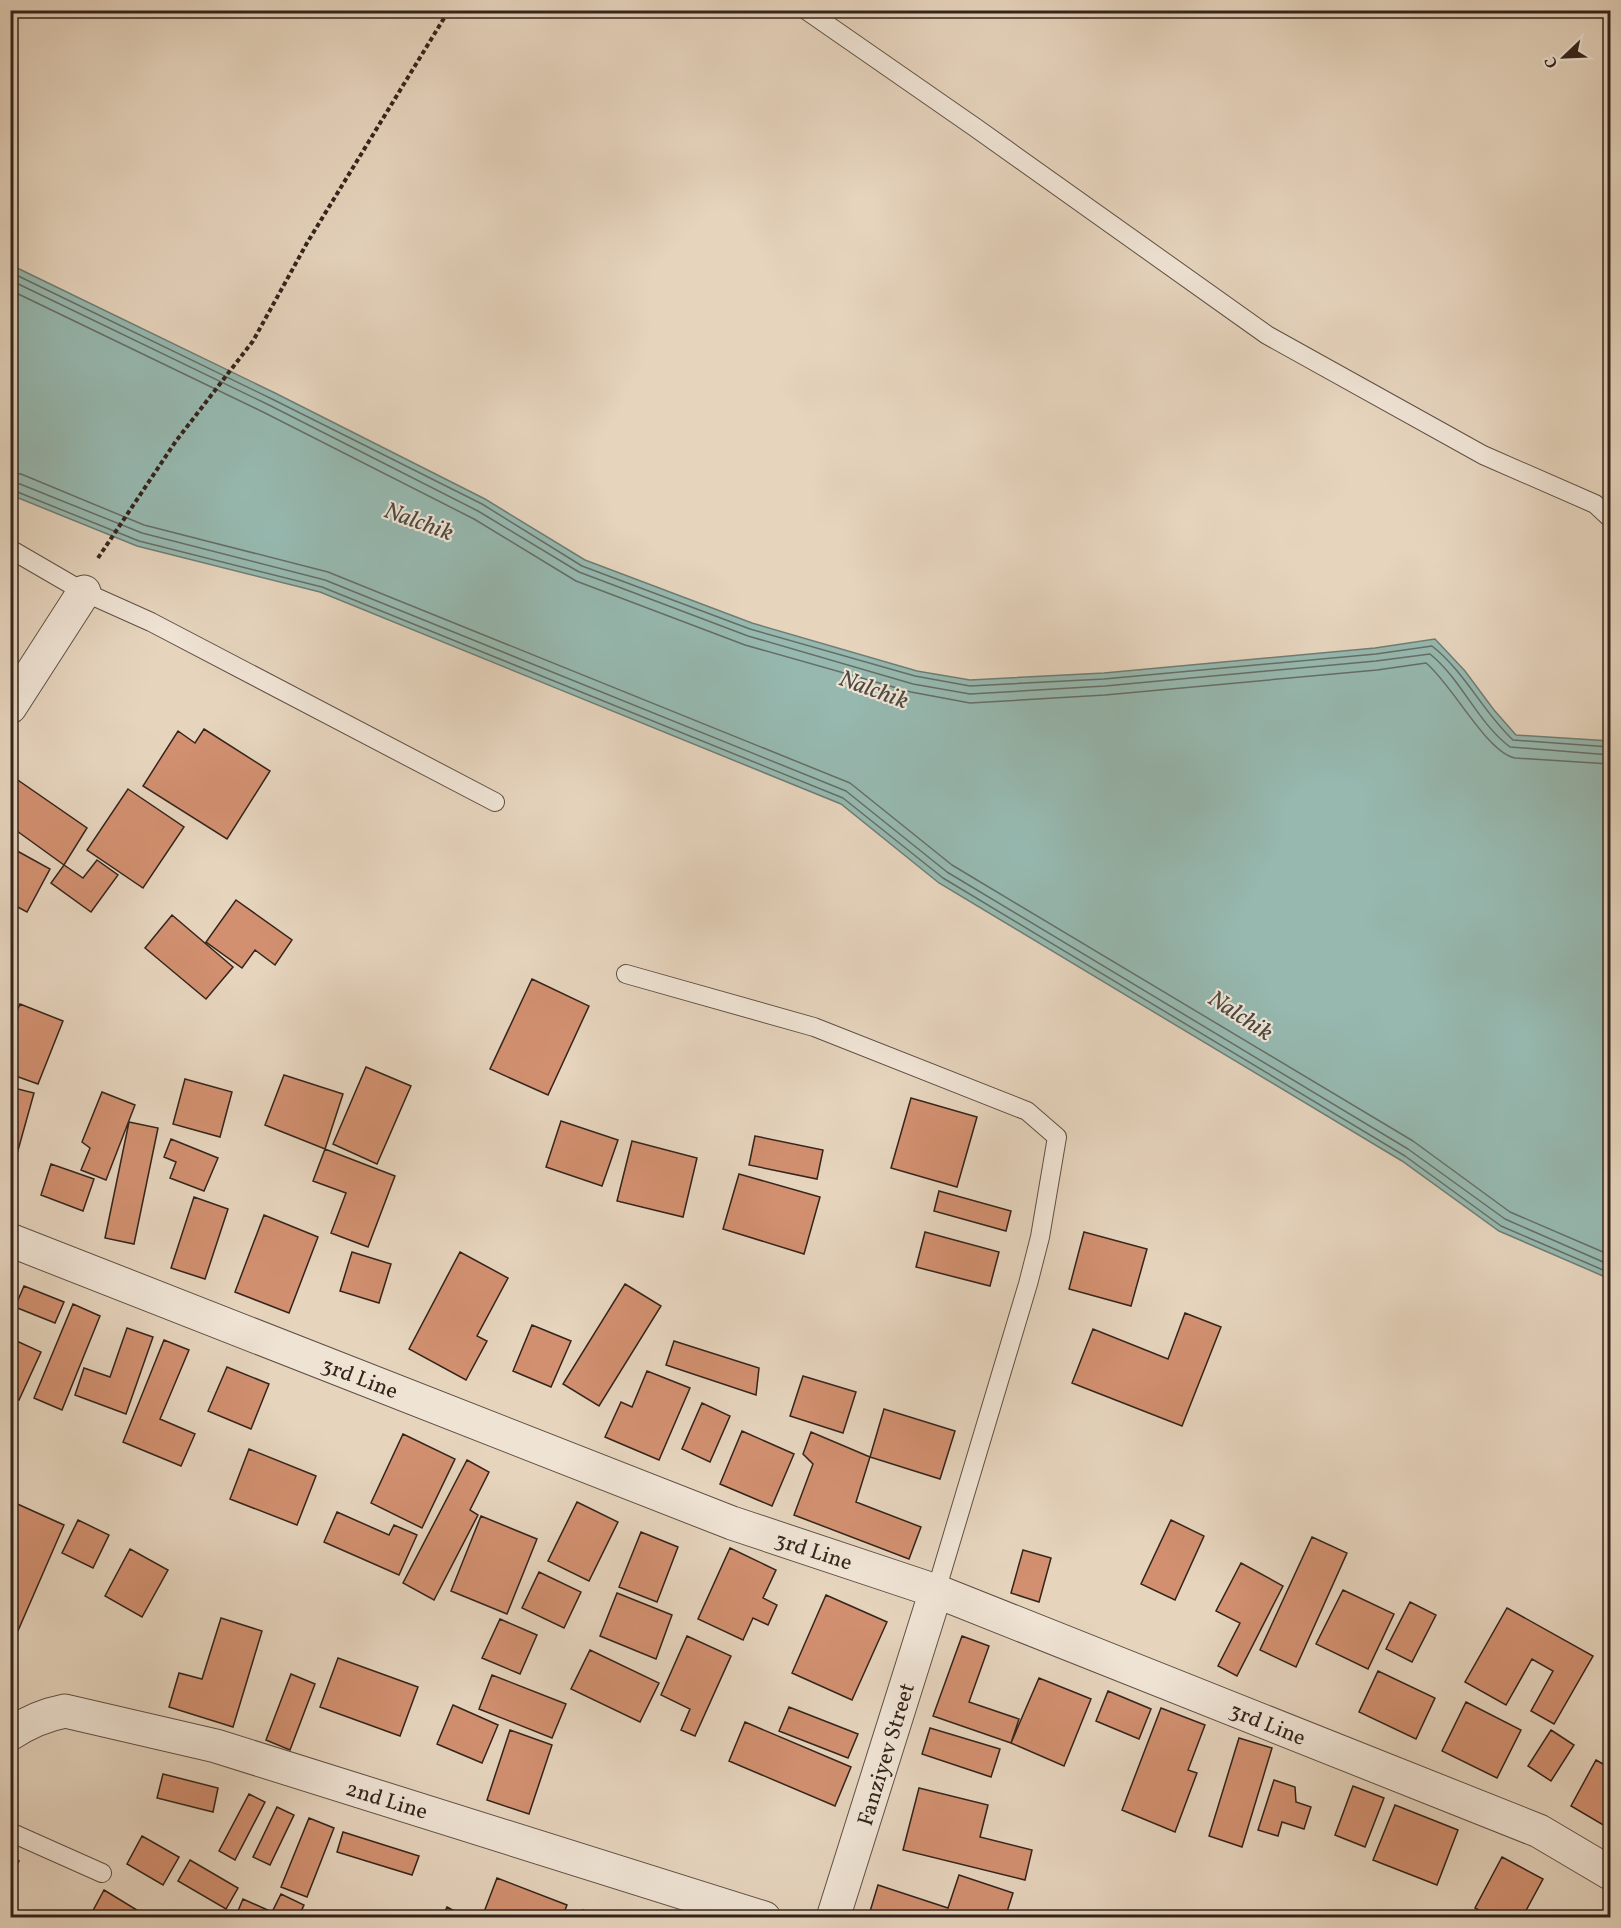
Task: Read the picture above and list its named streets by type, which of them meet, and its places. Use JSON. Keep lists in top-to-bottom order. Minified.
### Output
{"streets":{"street":["3rd Line","Fanziyev Street","2nd Line"]},"crossings":[["3rd Line","Fanziyev Street"]],"water":["Nalchik"],"north":"bottom left"}
